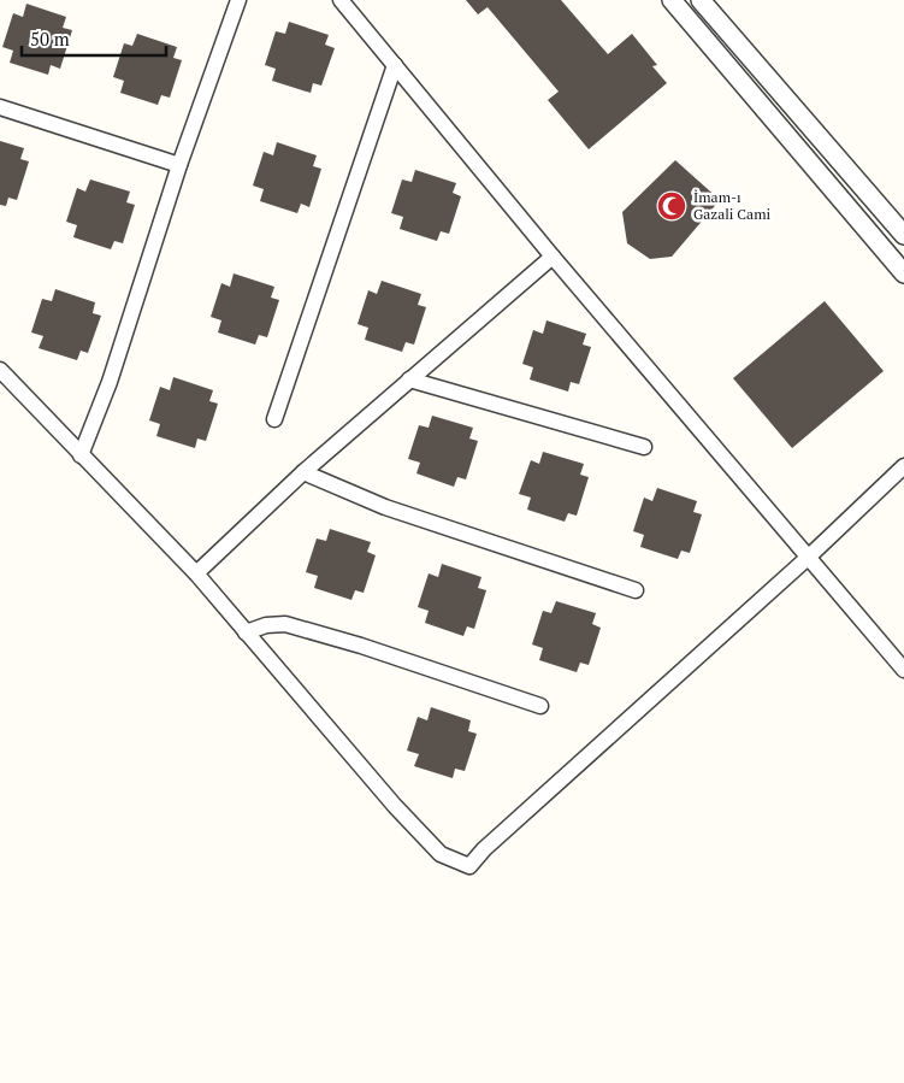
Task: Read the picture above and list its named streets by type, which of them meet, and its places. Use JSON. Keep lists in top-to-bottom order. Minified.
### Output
{"places":{"mosque":["İmam-ı Gazali Cami"]},"scale_bar":"50 m"}
